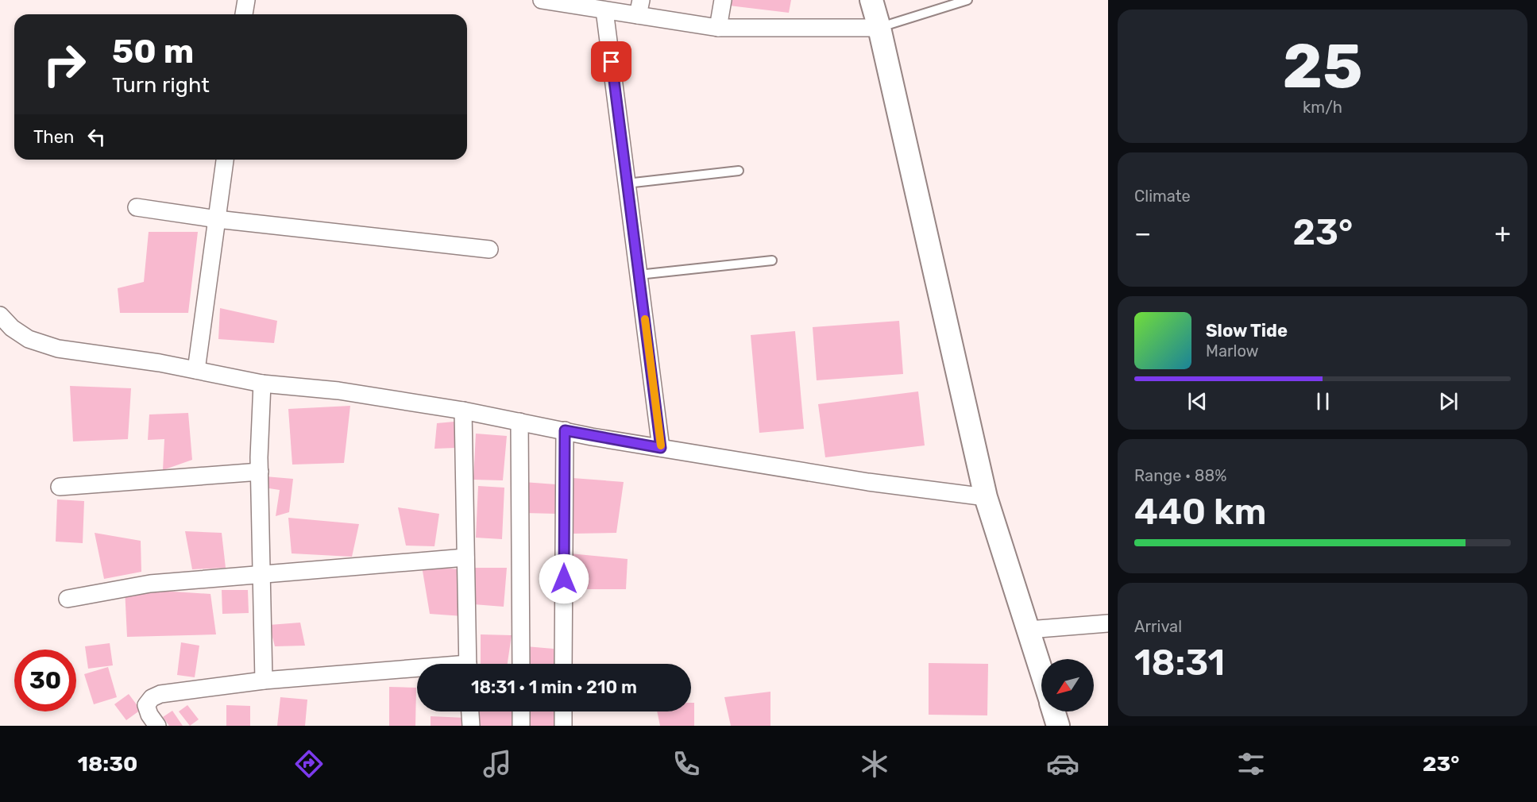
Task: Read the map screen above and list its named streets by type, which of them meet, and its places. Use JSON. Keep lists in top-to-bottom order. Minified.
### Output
{"north":"bottom left","page":{"tile":[["25","km/h"],"Climate",["Range · 88%","440 km"],["Arrival","18:31"]],"turn":["50 m","Turn right"],"then":"Then","heat":["−","23°","+"],"song":["Slow Tide","Marlow"],"limit":"30","trip":"18:31 · 1 min · 210 m","tabs":["18:30","23°"]}}
